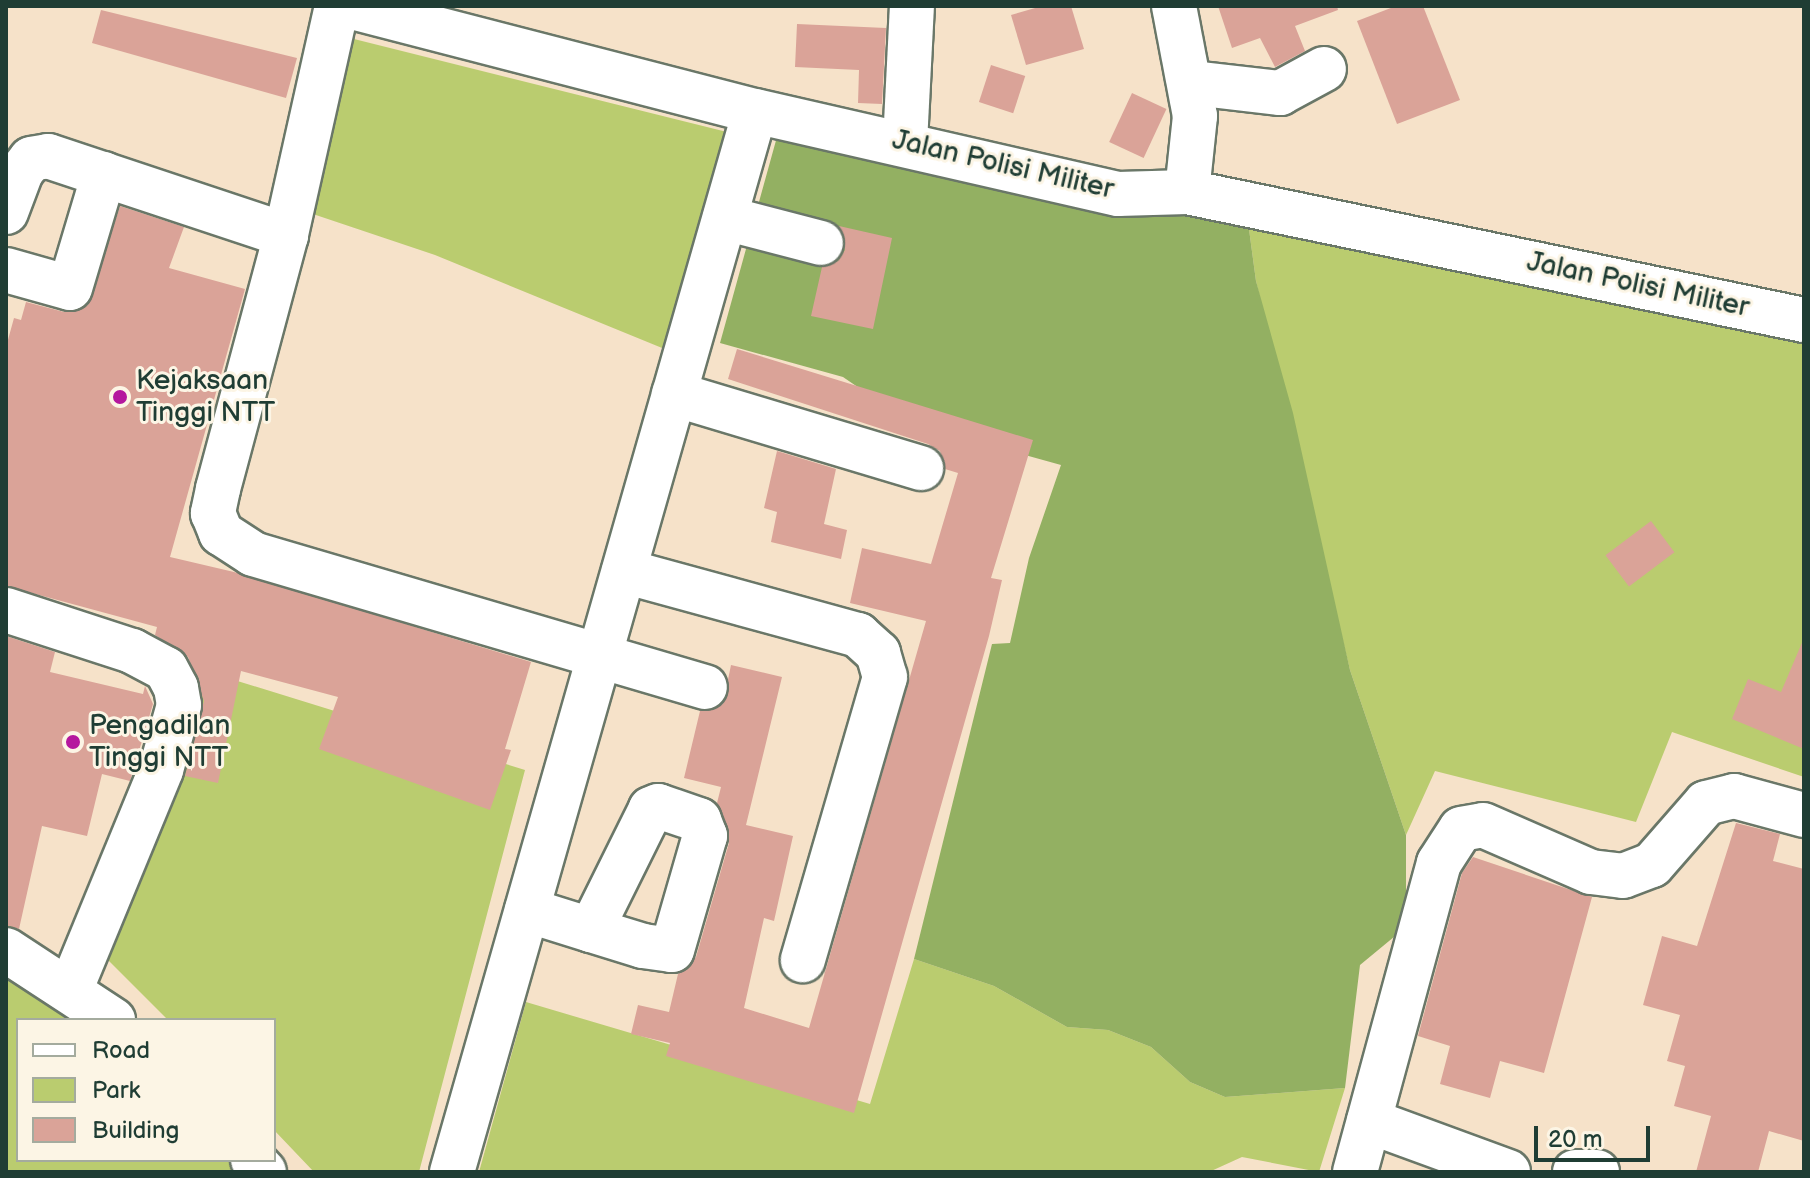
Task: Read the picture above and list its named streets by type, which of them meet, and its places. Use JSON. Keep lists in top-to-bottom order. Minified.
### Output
{"streets":{"street":["Jalan Polisi Militer"]},"places":["Kejaksaan Tinggi NTT","Pengadilan Tinggi NTT"],"legend":["Road","Park","Building"],"scale_bar":"20 m"}
